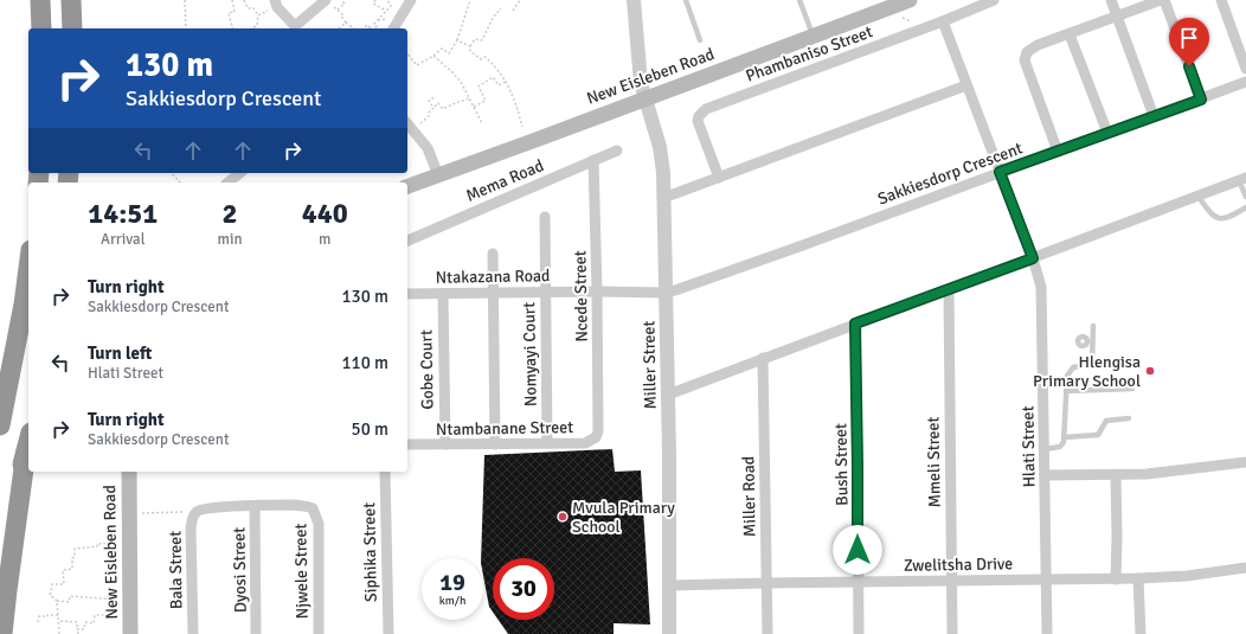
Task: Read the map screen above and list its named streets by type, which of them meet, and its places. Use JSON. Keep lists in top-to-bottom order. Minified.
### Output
{"streets":{"main road":["New Eisleben Road"],"street":["Phambaniso Street","Sakkiesdorp Crescent","Mema Road","Ntakazana Road","Ncede Street","Nomyayi Court","Miller Street","Gobe Court","Ntambanane Street","Hlati Street","Mmeli Street","Bush Street","Miller Road","Siphika Street","Zwelitsha Drive","Bala Street","Dyosi Street","Njwele Street"]},"crossings":[["Phambaniso Street","Hlati Street"],["New Eisleben Road","Miller Street"],["Sakkiesdorp Crescent","Ntakazana Road"],["Sakkiesdorp Crescent","Miller Street"],["Sakkiesdorp Crescent","Hlati Street"],["Mema Road","Ncede Street"],["Ntakazana Road","Ncede Street"],["Ntakazana Road","Nomyayi Court"],["Ntakazana Road","Miller Street"],["Ntakazana Road","Gobe Court"],["Ncede Street","Ntambanane Street"],["Nomyayi Court","Ntambanane Street"],["Miller Street","Zwelitsha Drive"],["Gobe Court","Ntambanane Street"],["Hlati Street","Zwelitsha Drive"],["Mmeli Street","Zwelitsha Drive"],["Bush Street","Zwelitsha Drive"],["Miller Road","Zwelitsha Drive"],["Bala Street","Njwele Street"],["Dyosi Street","Njwele Street"]],"places":["Hlengisa Primary School","Mvula Primary School"],"page":{"turn":["130 m","Sakkiesdorp Crescent"],"eta":["14:51","Arrival","2","min","440","m"],"list":[{"name":"Turn right","note":"Sakkiesdorp Crescent","value":"130 m"},{"name":"Turn left","note":"Hlati Street","value":"110 m"},{"name":"Turn right","note":"Sakkiesdorp Crescent","value":"50 m"}],"speed":"19 km/h","limit":"30"}}
